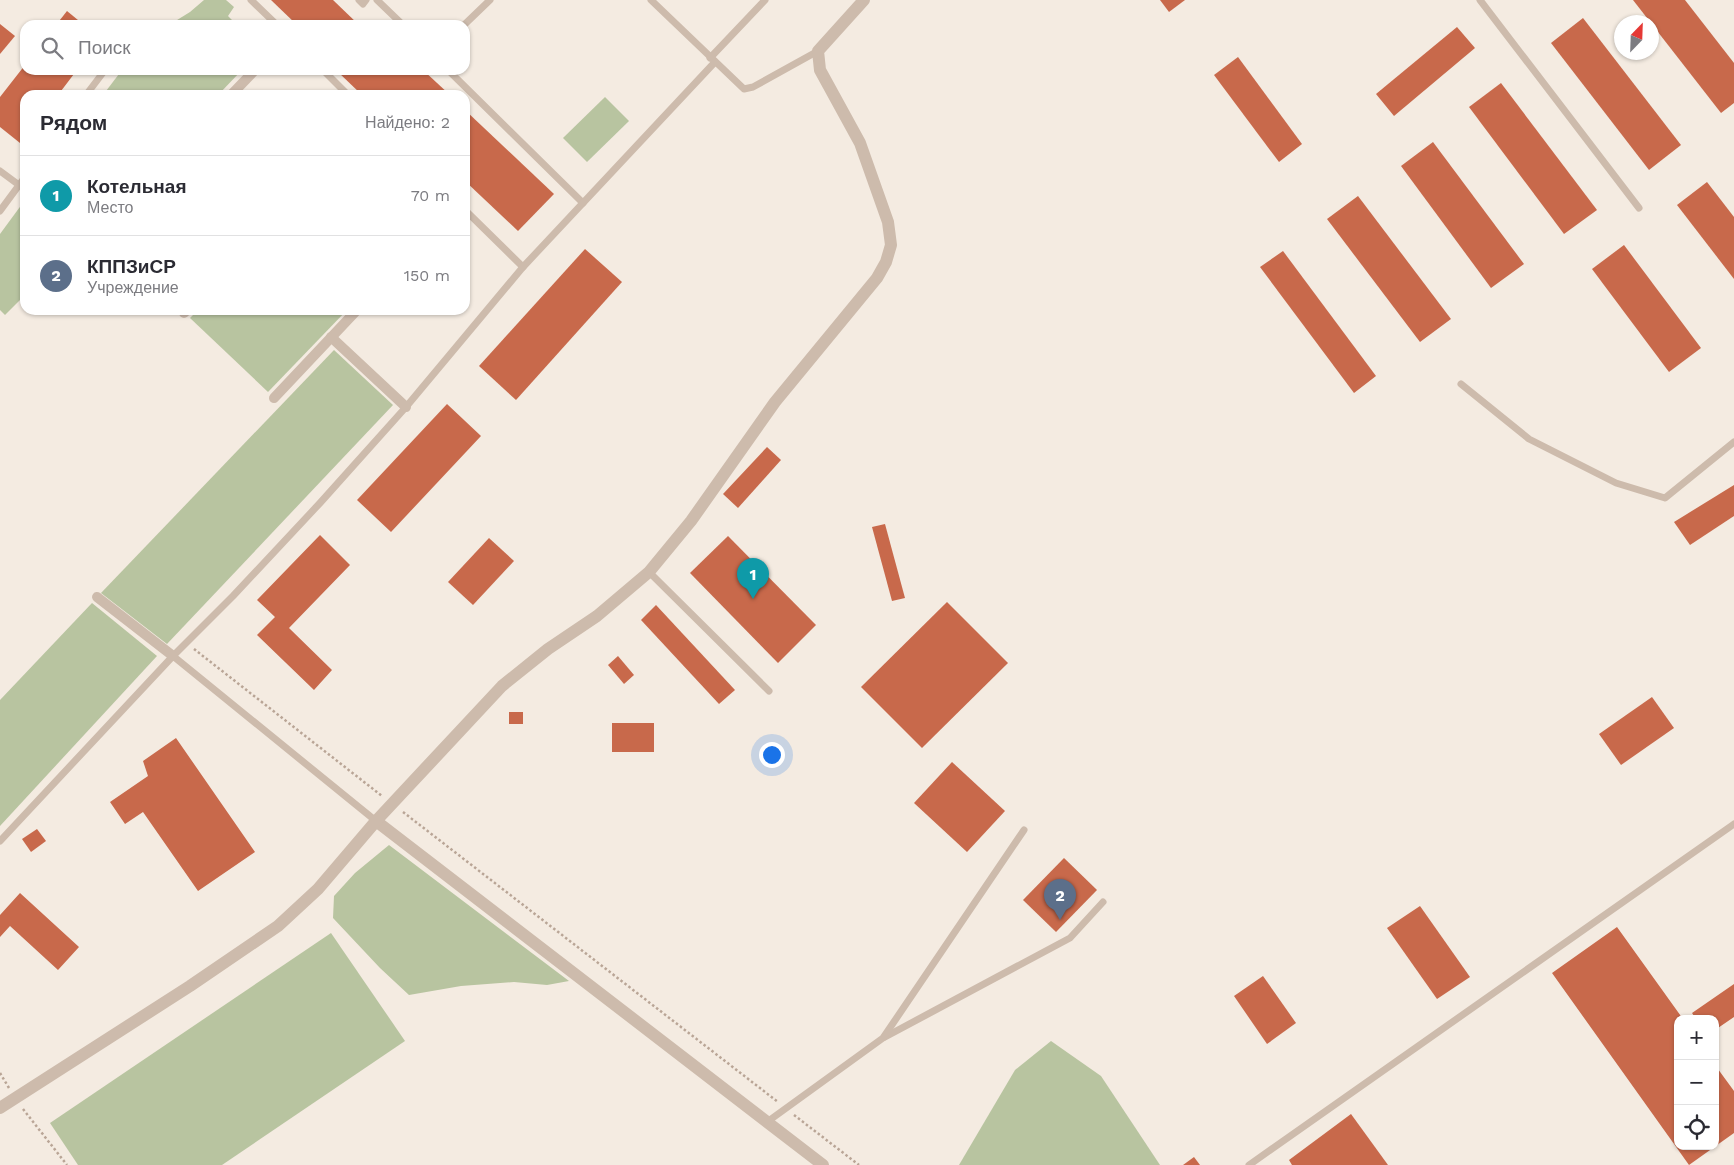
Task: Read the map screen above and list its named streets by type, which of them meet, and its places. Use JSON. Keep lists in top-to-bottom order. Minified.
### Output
{"north":"top right","page":{"search":"Поиск","heading":["Рядом","Найдено: 2"],"list":[{"mark":"1","name":"Котельная","note":"Место","value":"70 m"},{"mark":"2","name":"КППЗиСР","note":"Учреждение","value":"150 m"}],"pins":["1","2"],"map_buttons":["+","−"]}}
